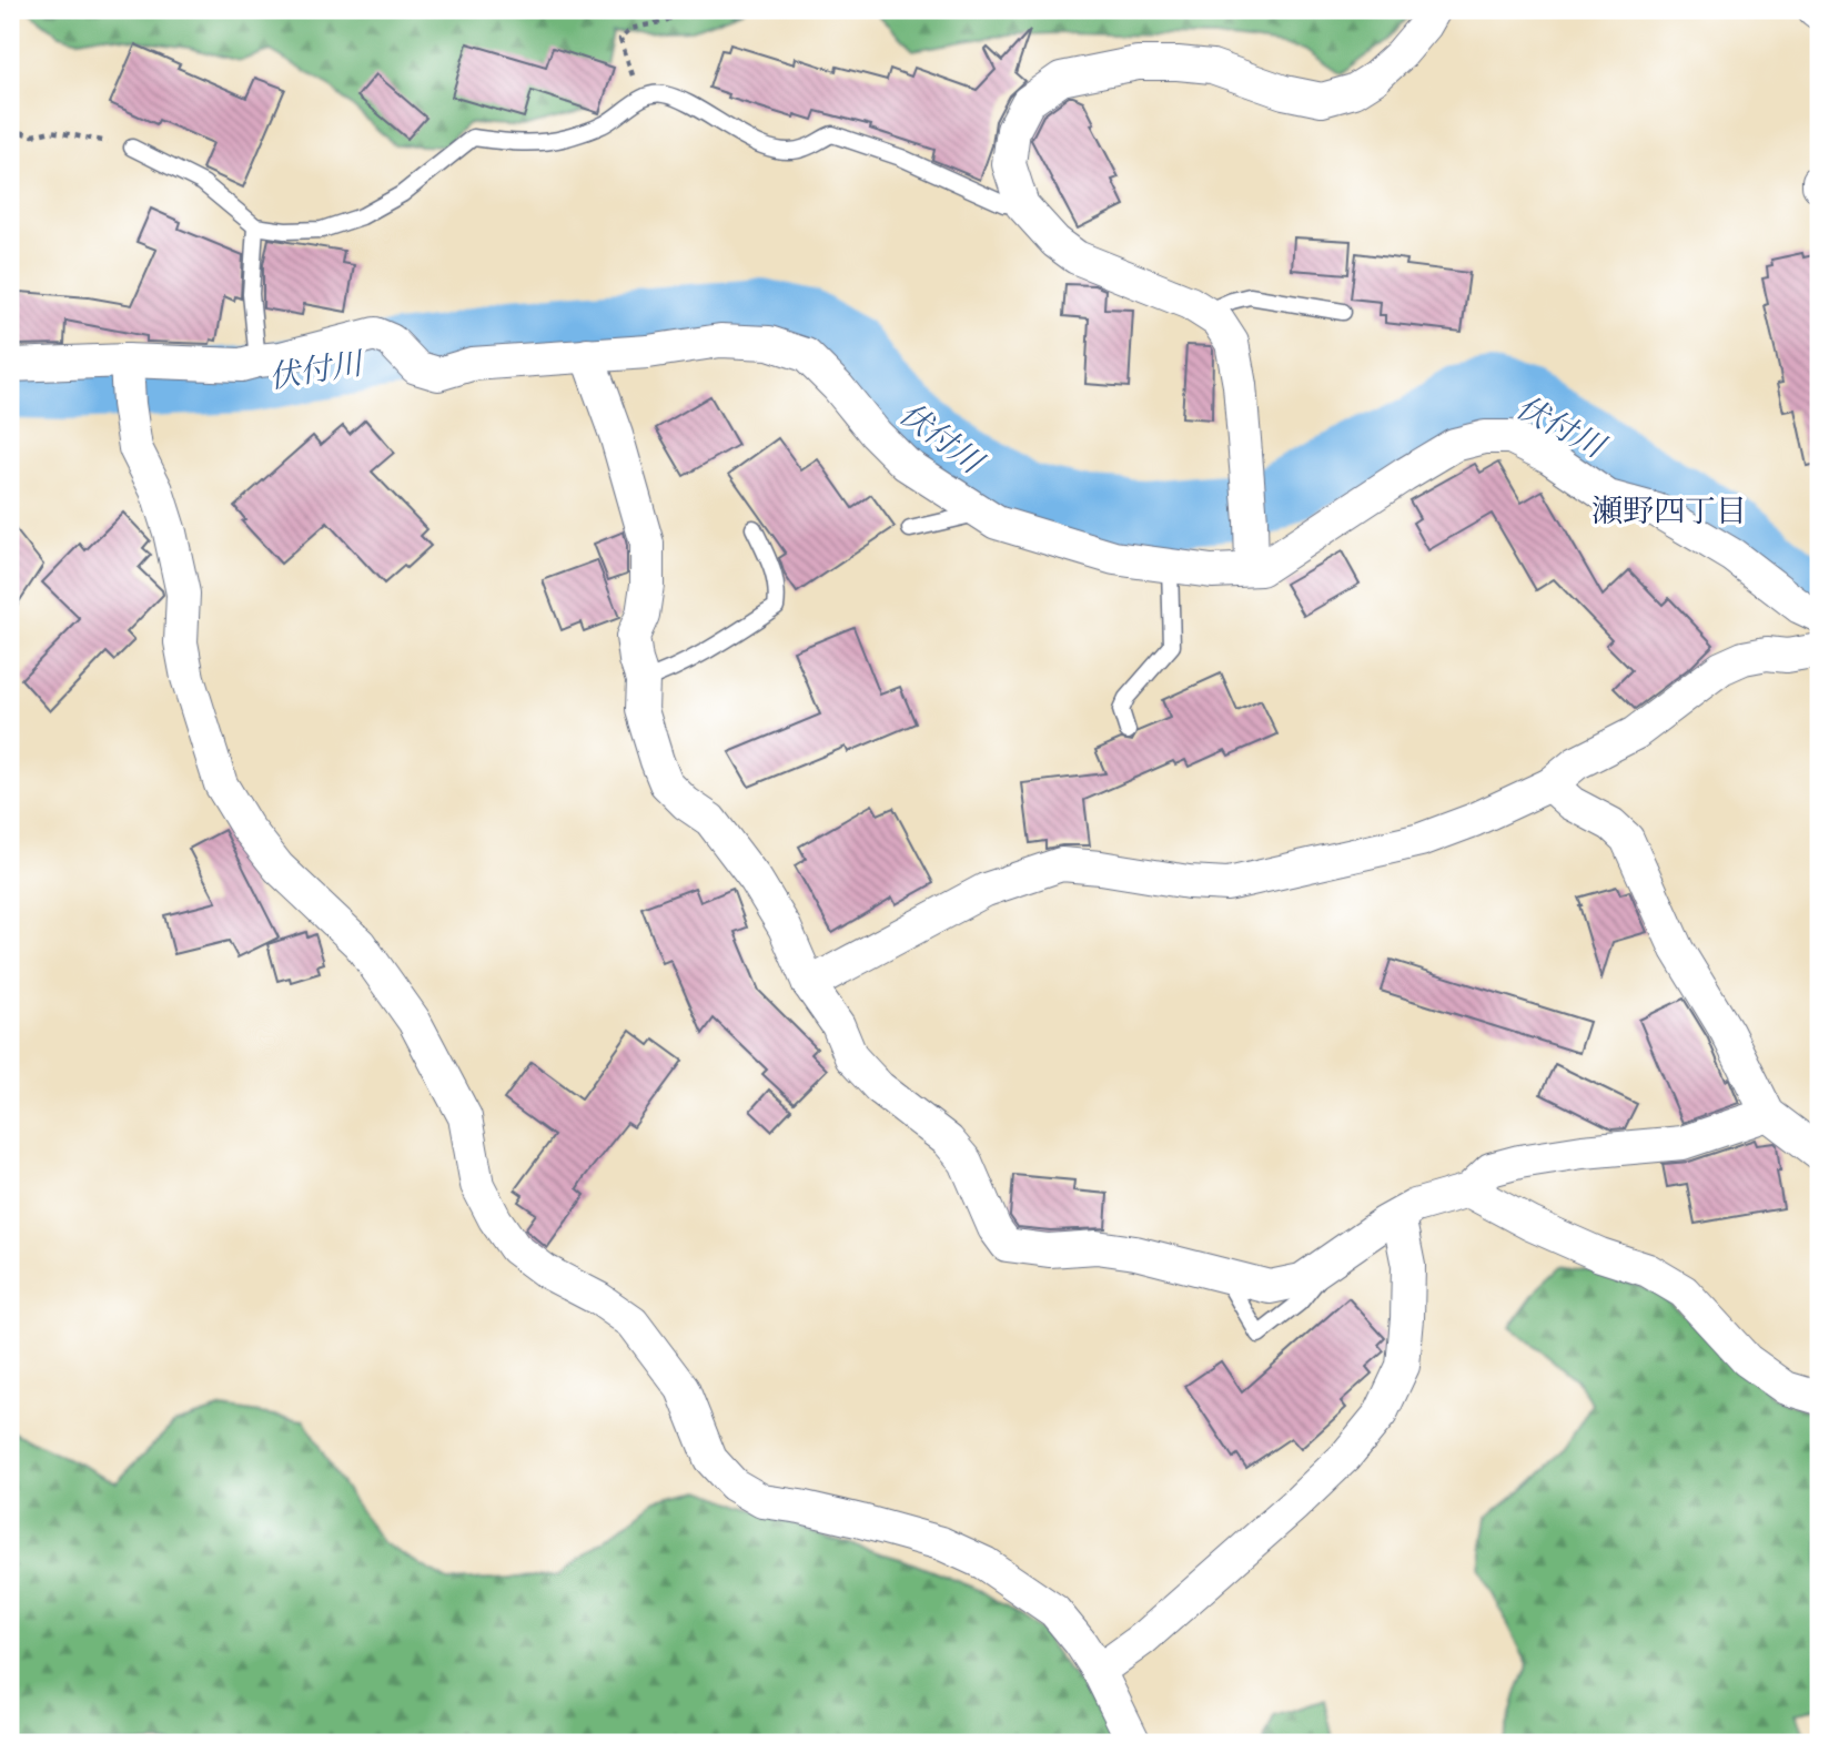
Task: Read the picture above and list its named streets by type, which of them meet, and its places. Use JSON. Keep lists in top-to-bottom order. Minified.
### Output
{"districts":["瀬野四丁目"],"water":["伏付川"]}
